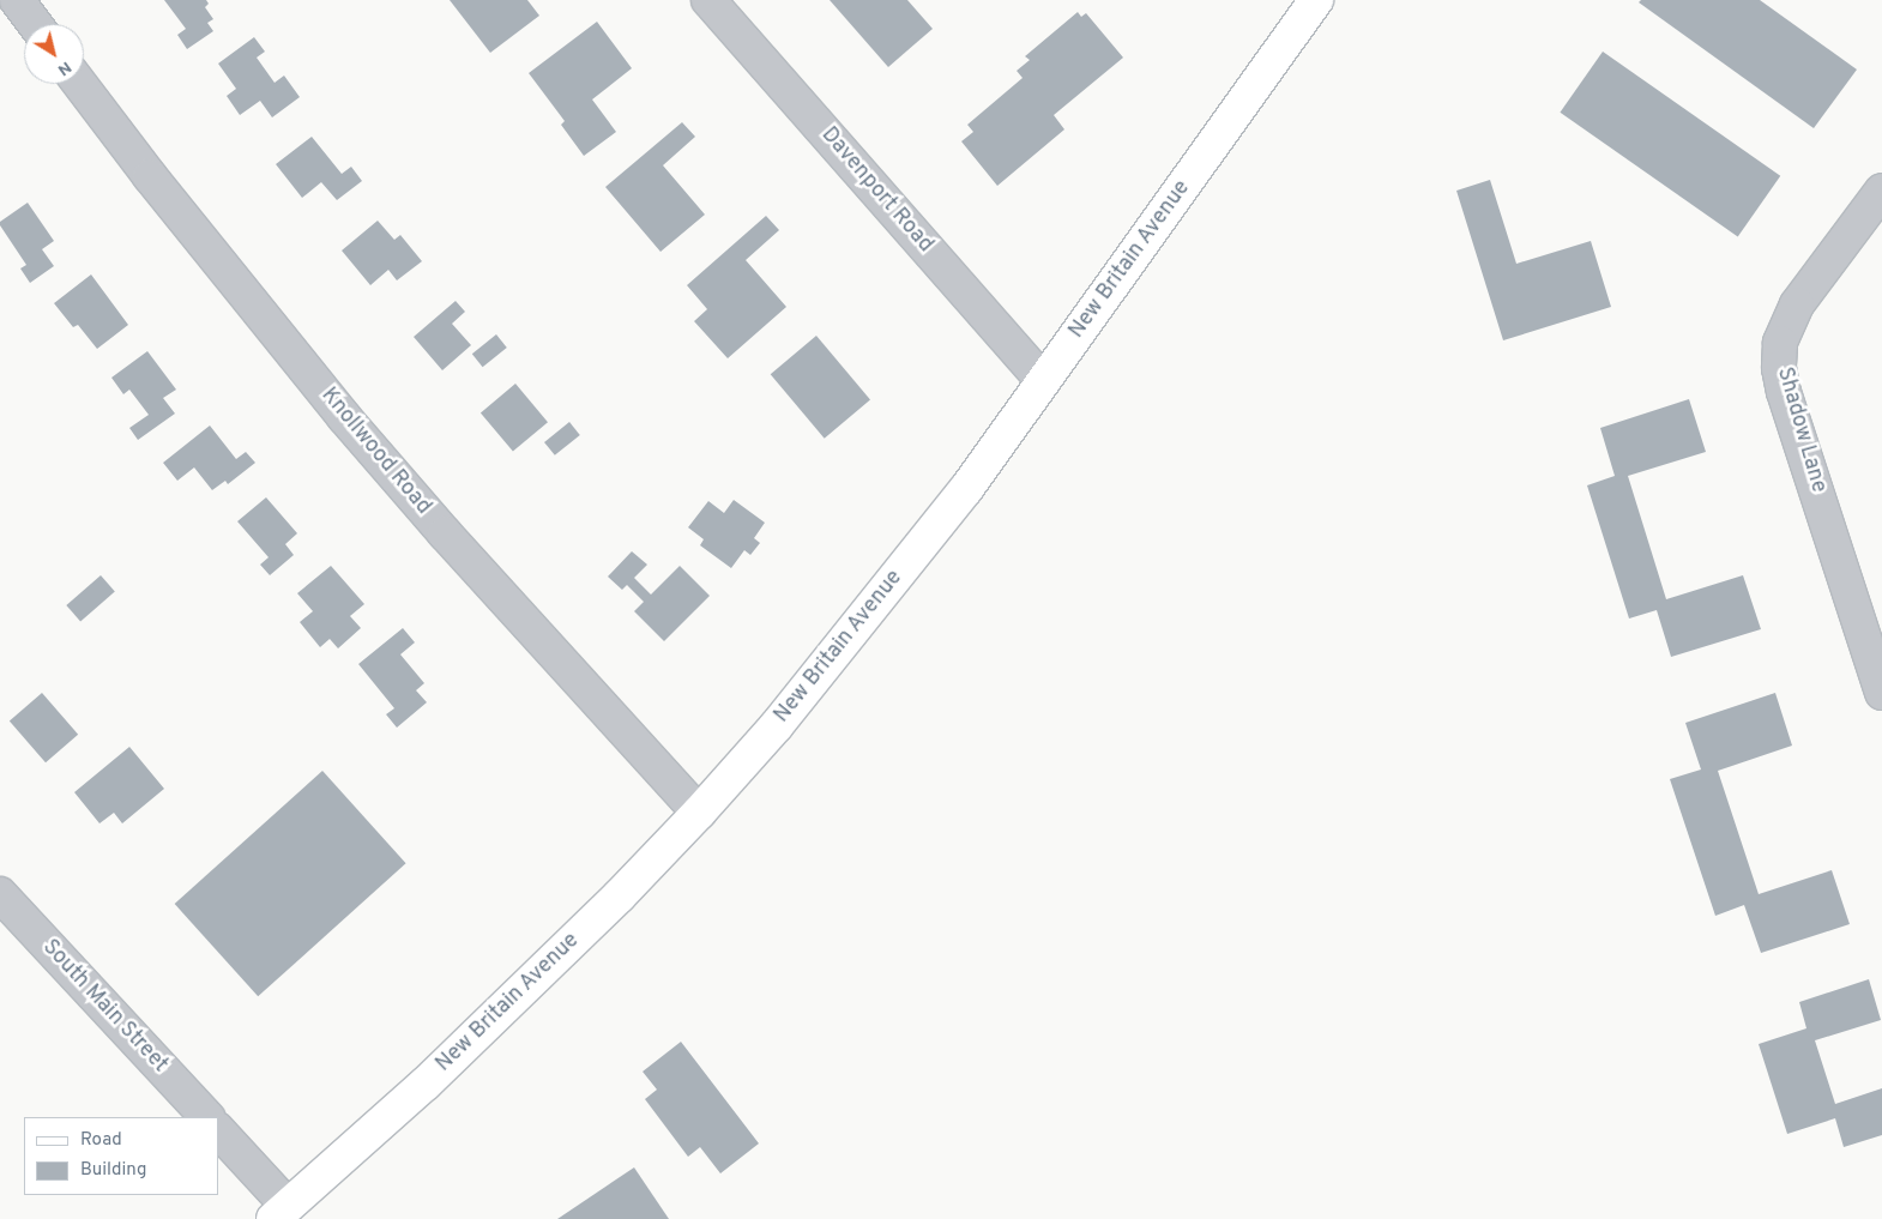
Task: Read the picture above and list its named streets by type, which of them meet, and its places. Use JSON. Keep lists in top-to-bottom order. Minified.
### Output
{"streets":{"main road":["New Britain Avenue"],"street":["Davenport Road","Shadow Lane","Knollwood Road","South Main Street"]},"crossings":[["Davenport Road","New Britain Avenue"],["New Britain Avenue","Knollwood Road"]],"legend":["Road","Building"],"north":"bottom right"}
